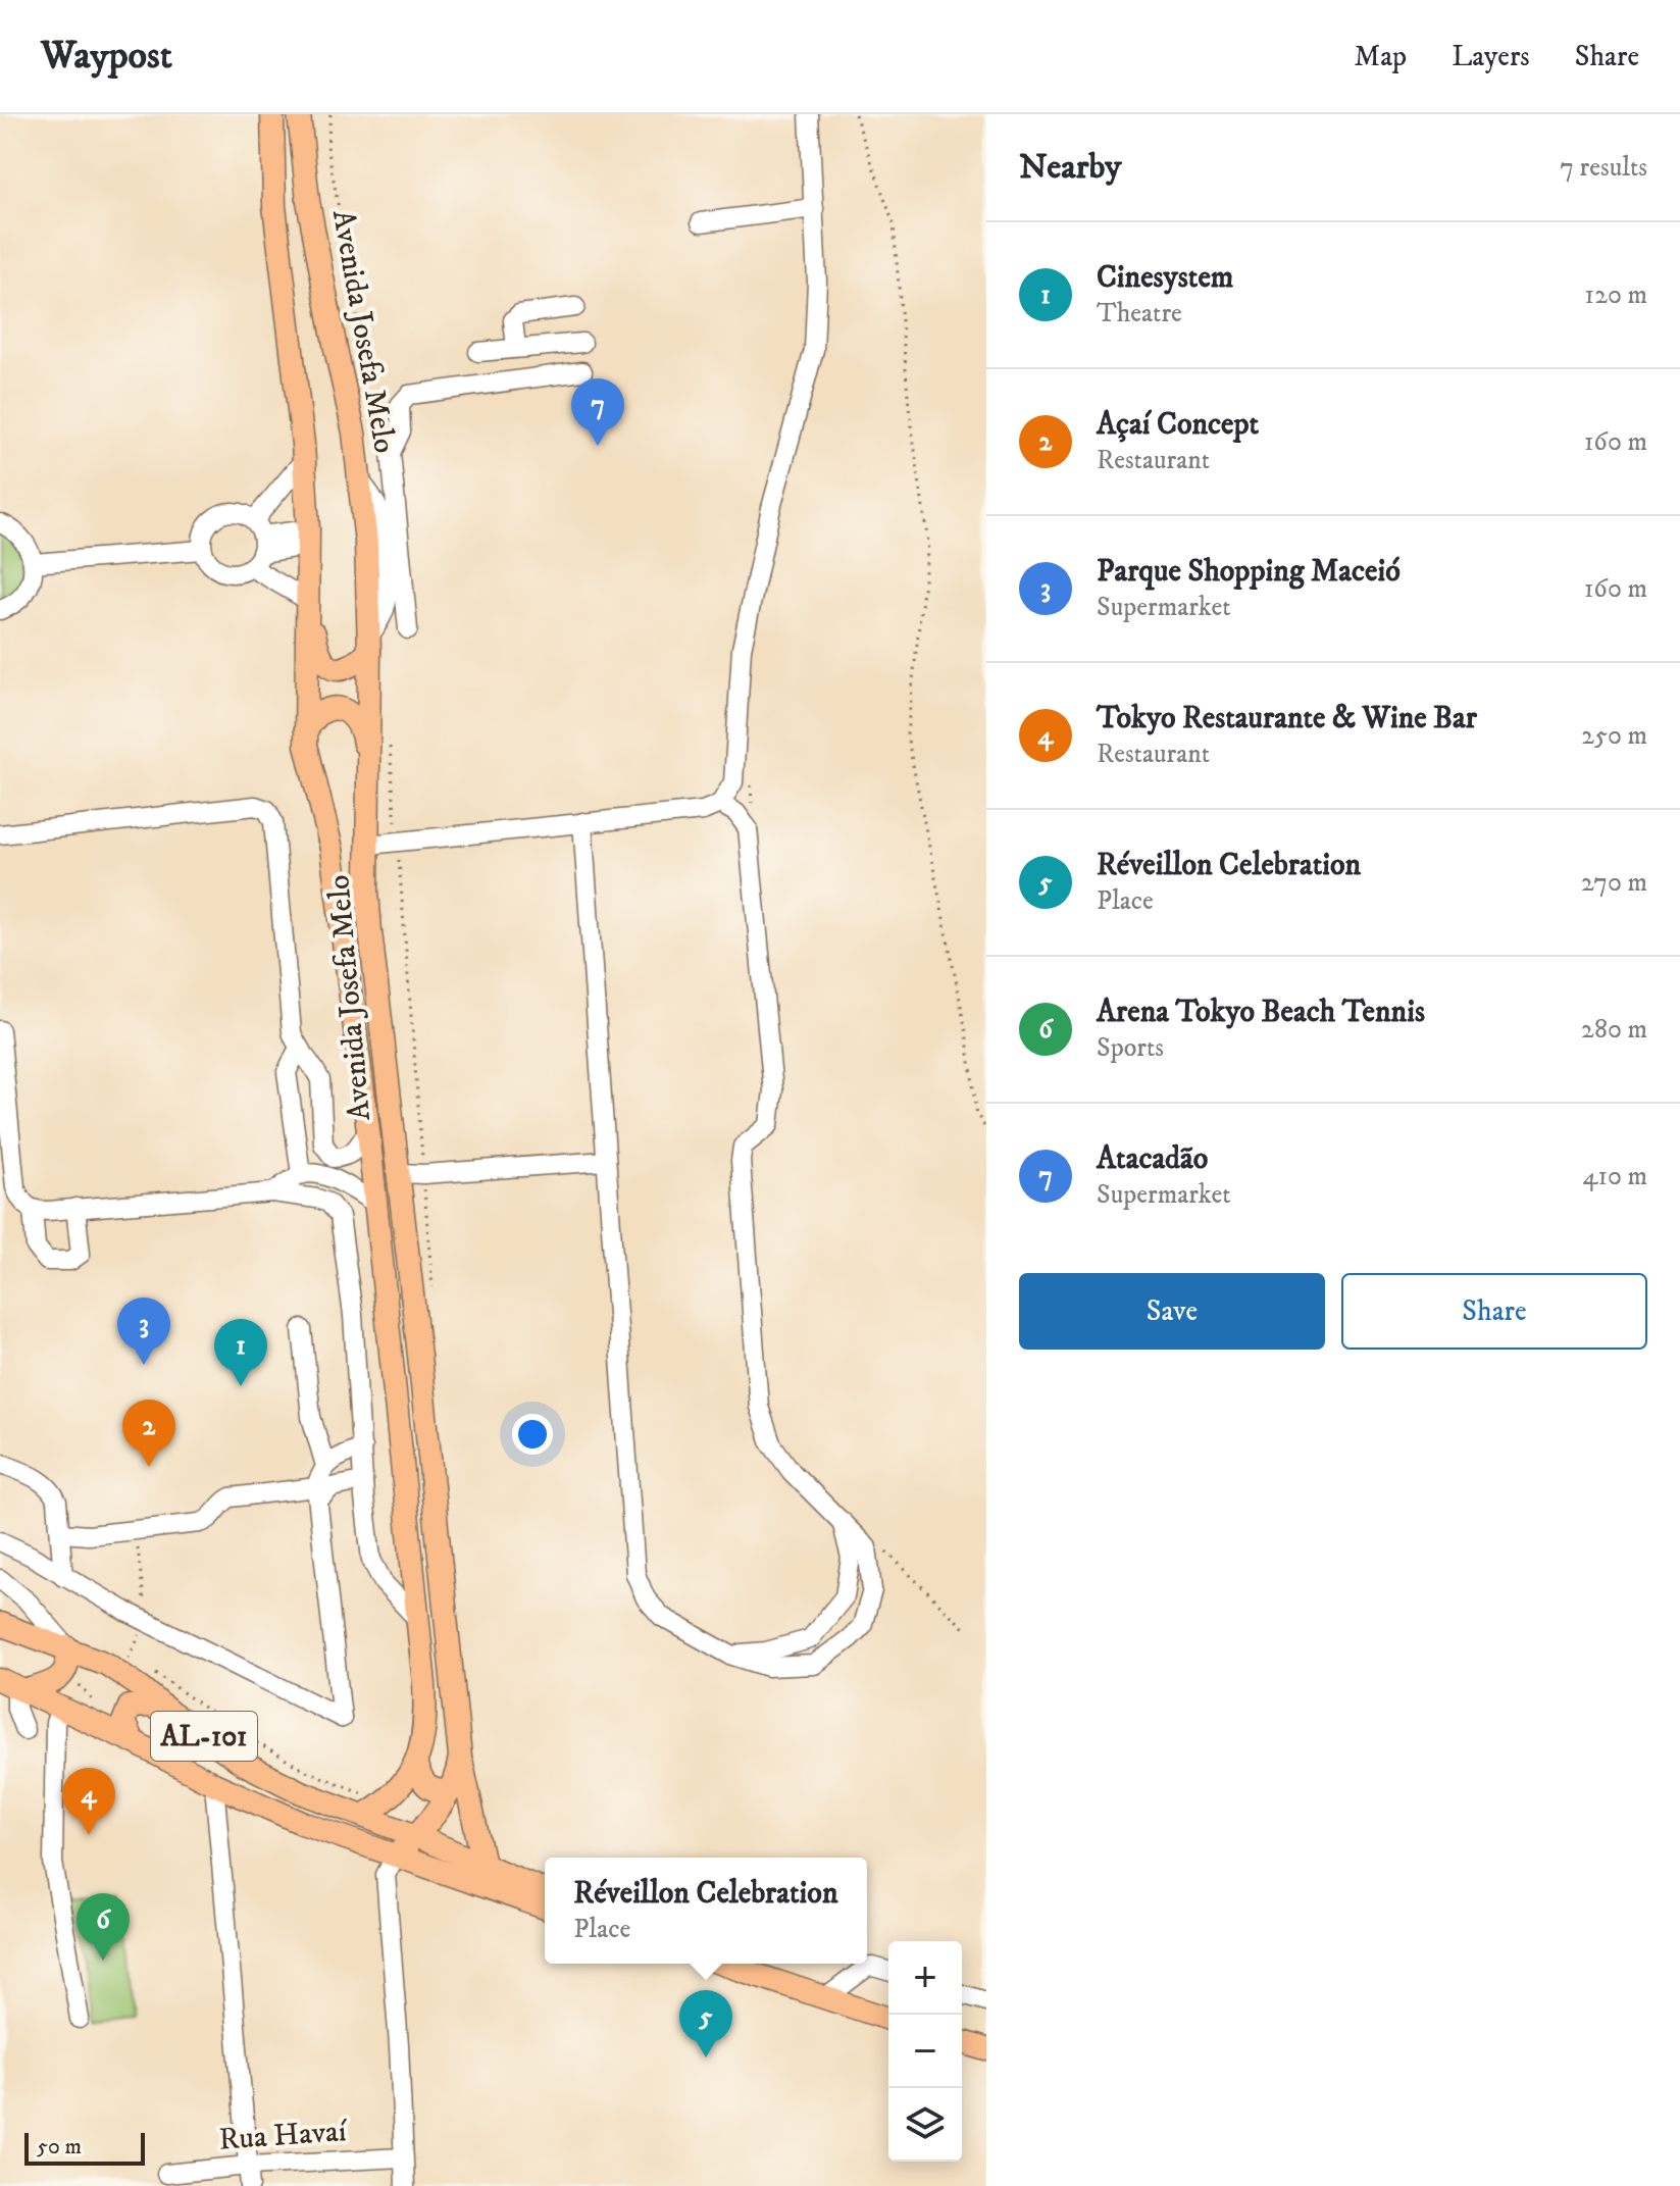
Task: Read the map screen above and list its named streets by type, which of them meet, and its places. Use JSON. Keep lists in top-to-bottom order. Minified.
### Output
{"streets":{"main road":["Avenida Josefa Melo","AL-101"],"street":["Rua Havaí"]},"crossings":[["Avenida Josefa Melo","AL-101"]],"scale_bar":"50 m","page":{"header":"Waypost","nav":["Map","Layers","Share"],"heading":["Nearby","7 results"],"list":[{"mark":"1","name":"Cinesystem","note":"Theatre","value":"120 m"},{"mark":"2","name":"Açaí Concept","note":"Restaurant","value":"160 m"},{"mark":"3","name":"Parque Shopping Maceió","note":"Supermarket","value":"160 m"},{"mark":"4","name":"Tokyo Restaurante & Wine Bar","note":"Restaurant","value":"250 m"},{"mark":"5","name":"Réveillon Celebration","note":"Place","value":"270 m"},{"mark":"6","name":"Arena Tokyo Beach Tennis","note":"Sports","value":"280 m"},{"mark":"7","name":"Atacadão","note":"Supermarket","value":"410 m"}],"pins":["7","3","1","2","4","6","5"],"buttons":["Save","Share"],"popup":["Réveillon Celebration","Place"],"map_buttons":["+","−"],"scale":"50 m"}}
